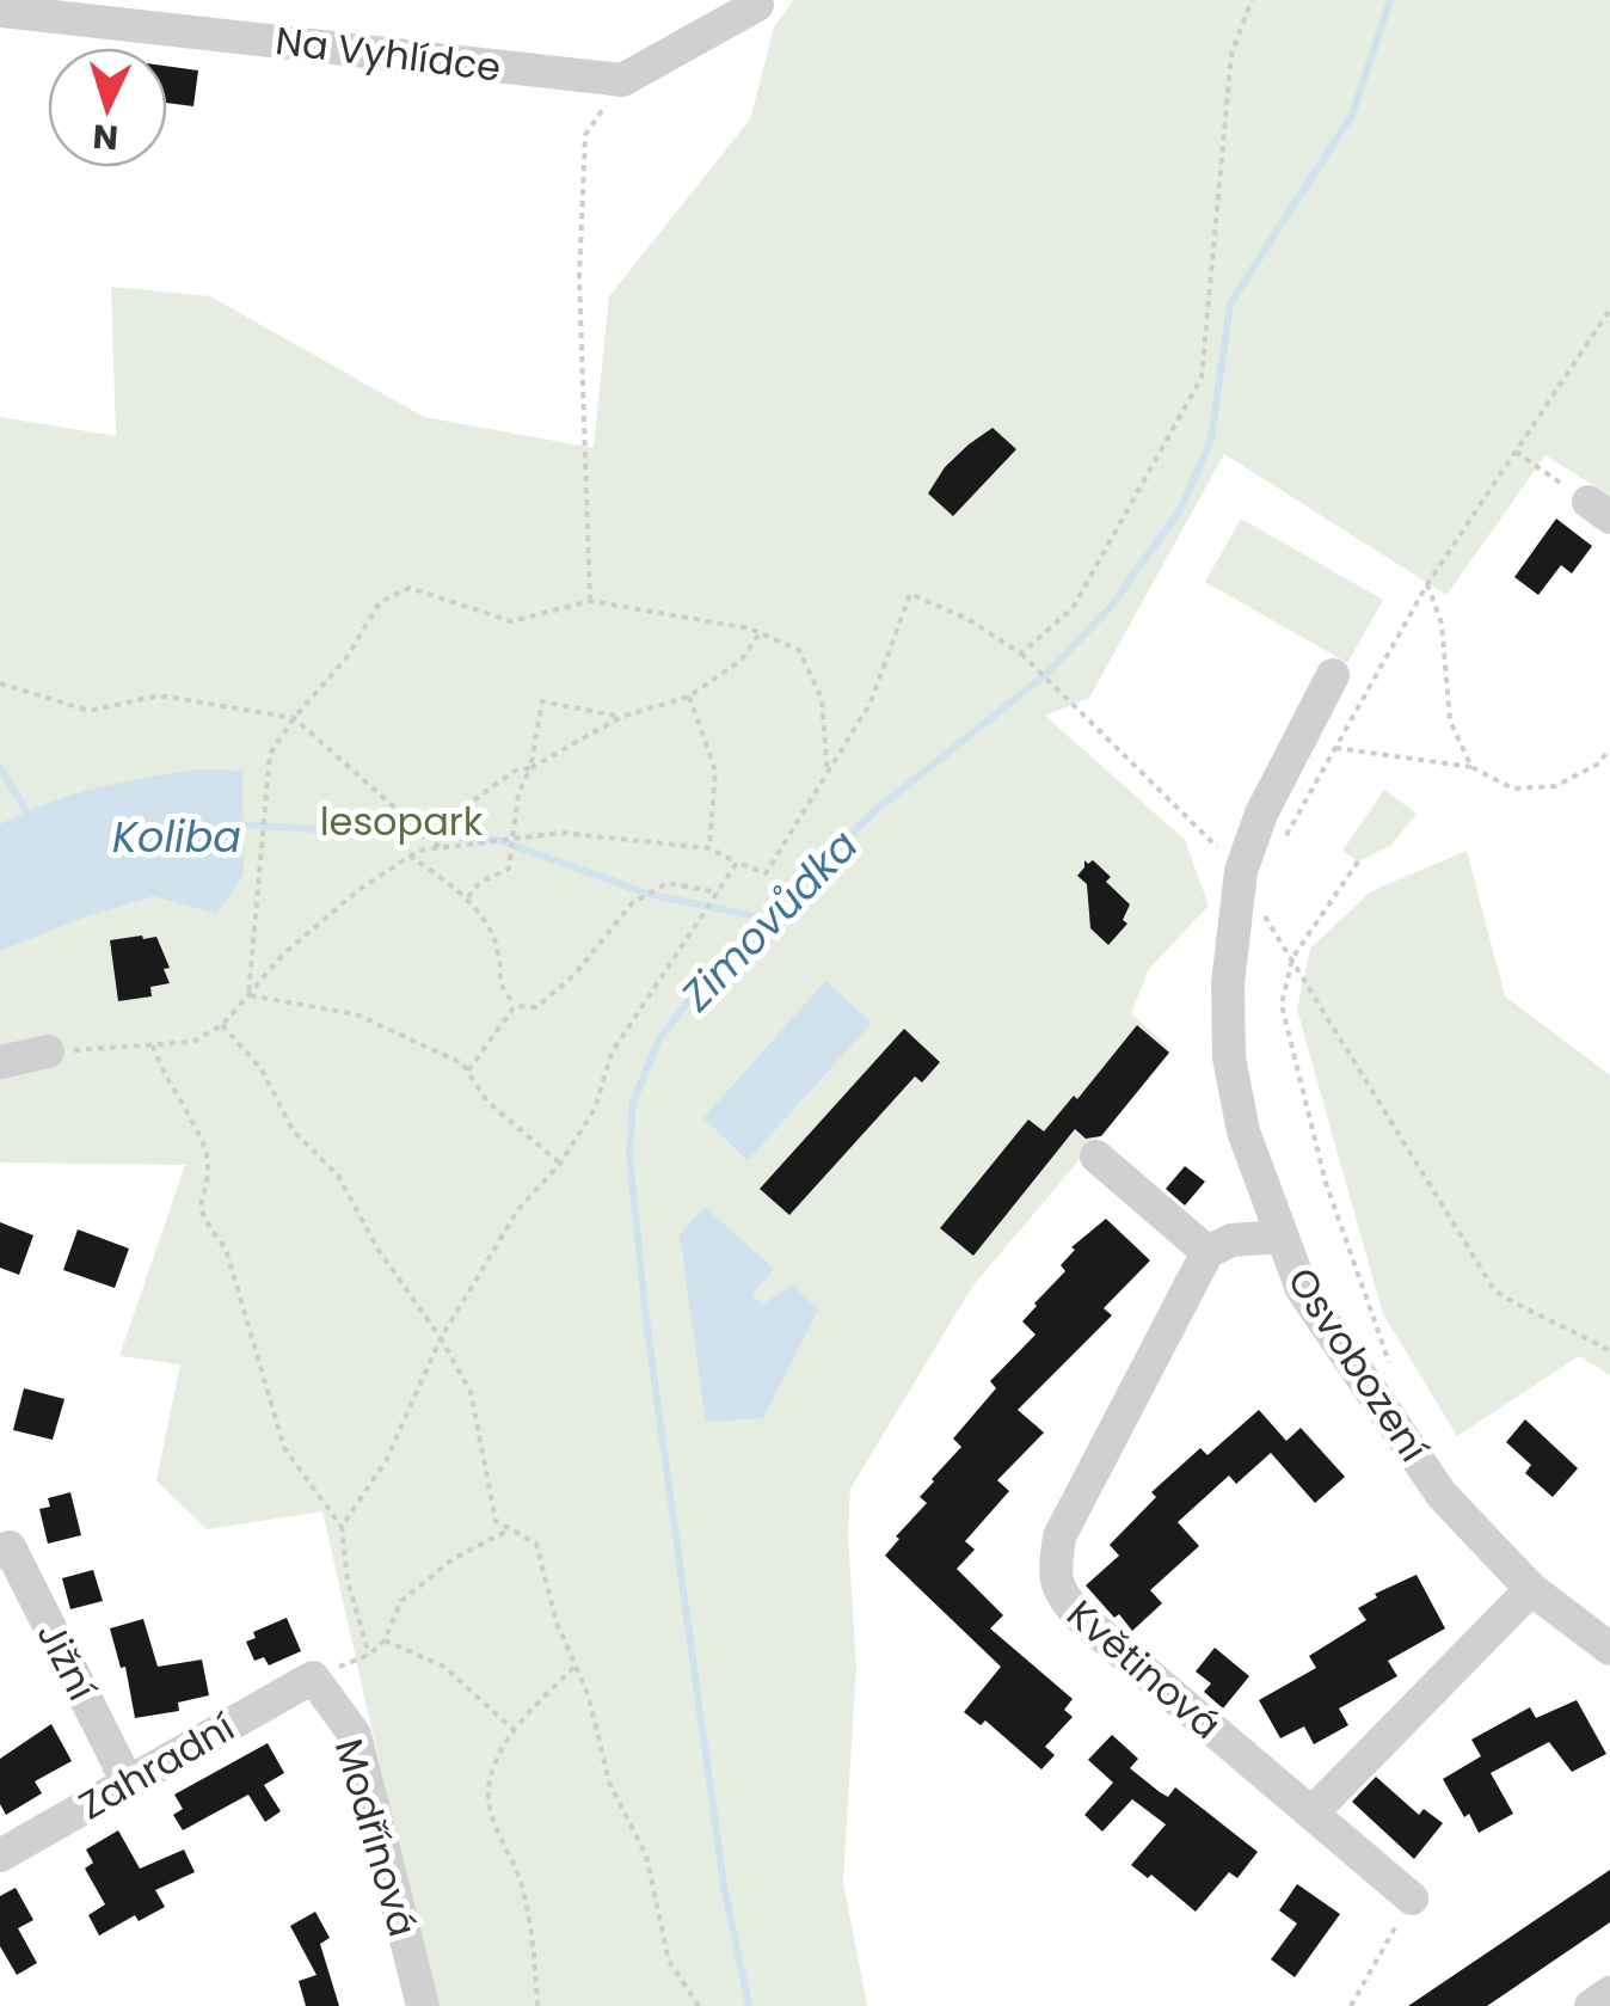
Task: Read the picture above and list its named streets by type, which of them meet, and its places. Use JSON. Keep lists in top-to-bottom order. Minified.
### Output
{"streets":{"street":["Na Vyhlídce","Osvobození","Jižní","Květinová","Zahradní","Modřínová"]},"crossings":[["Jižní","Zahradní"],["Zahradní","Modřínová"]],"water":["Koliba","Zimovůdka"],"parks":["lesopark"],"north":"bottom"}
